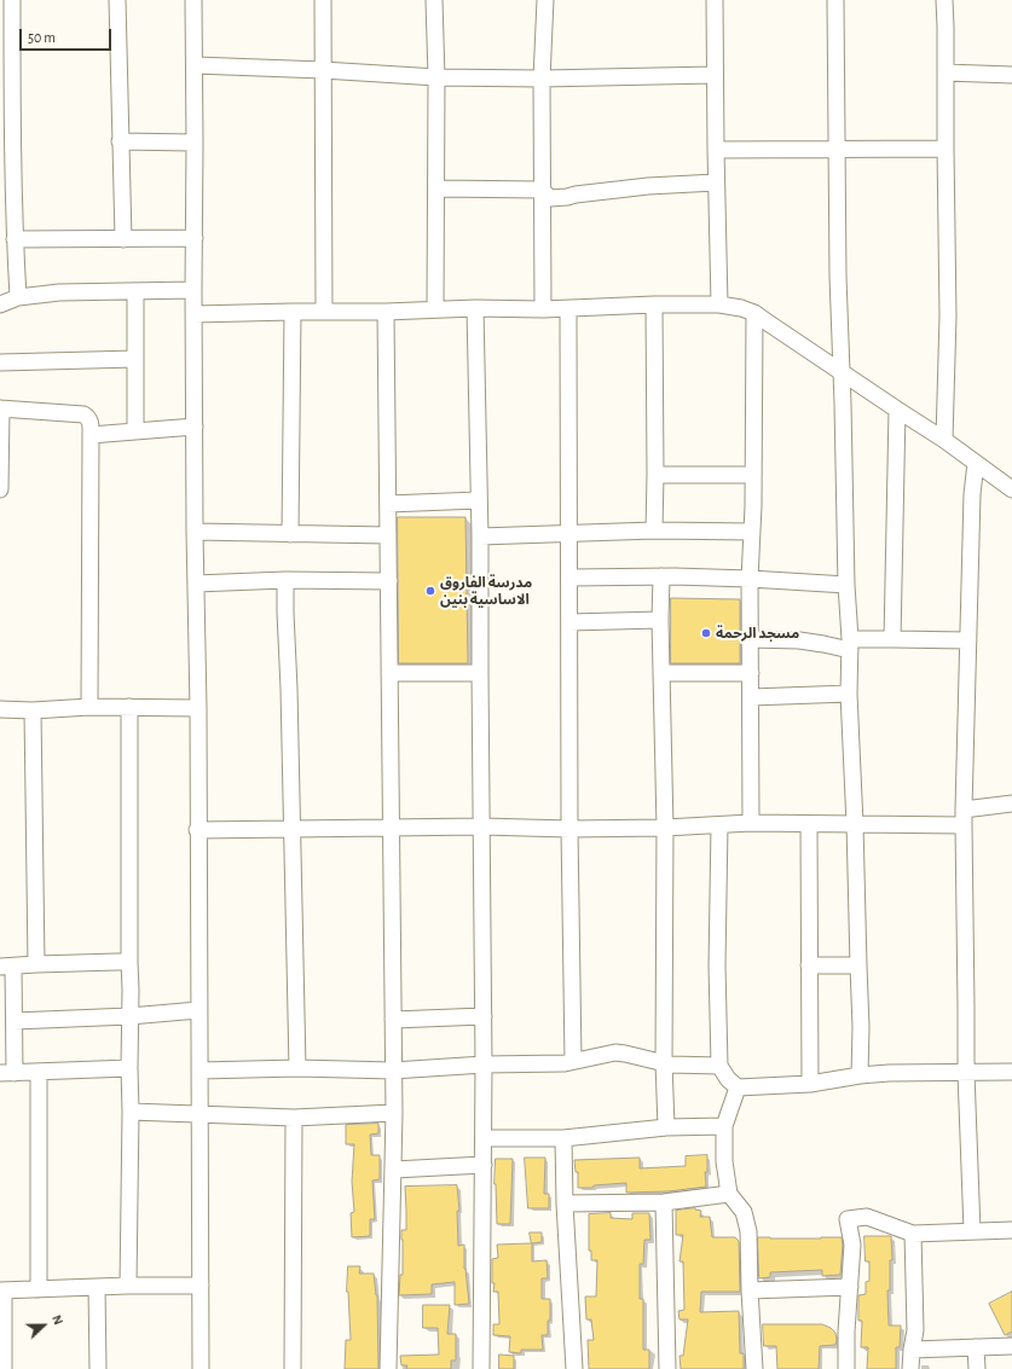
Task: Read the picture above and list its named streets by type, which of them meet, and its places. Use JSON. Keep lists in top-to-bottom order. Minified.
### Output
{"places":["مدرسة الفاروق الاساسية بنين","مسجد الرحمة"],"scale_bar":"50 m","north":"right"}
